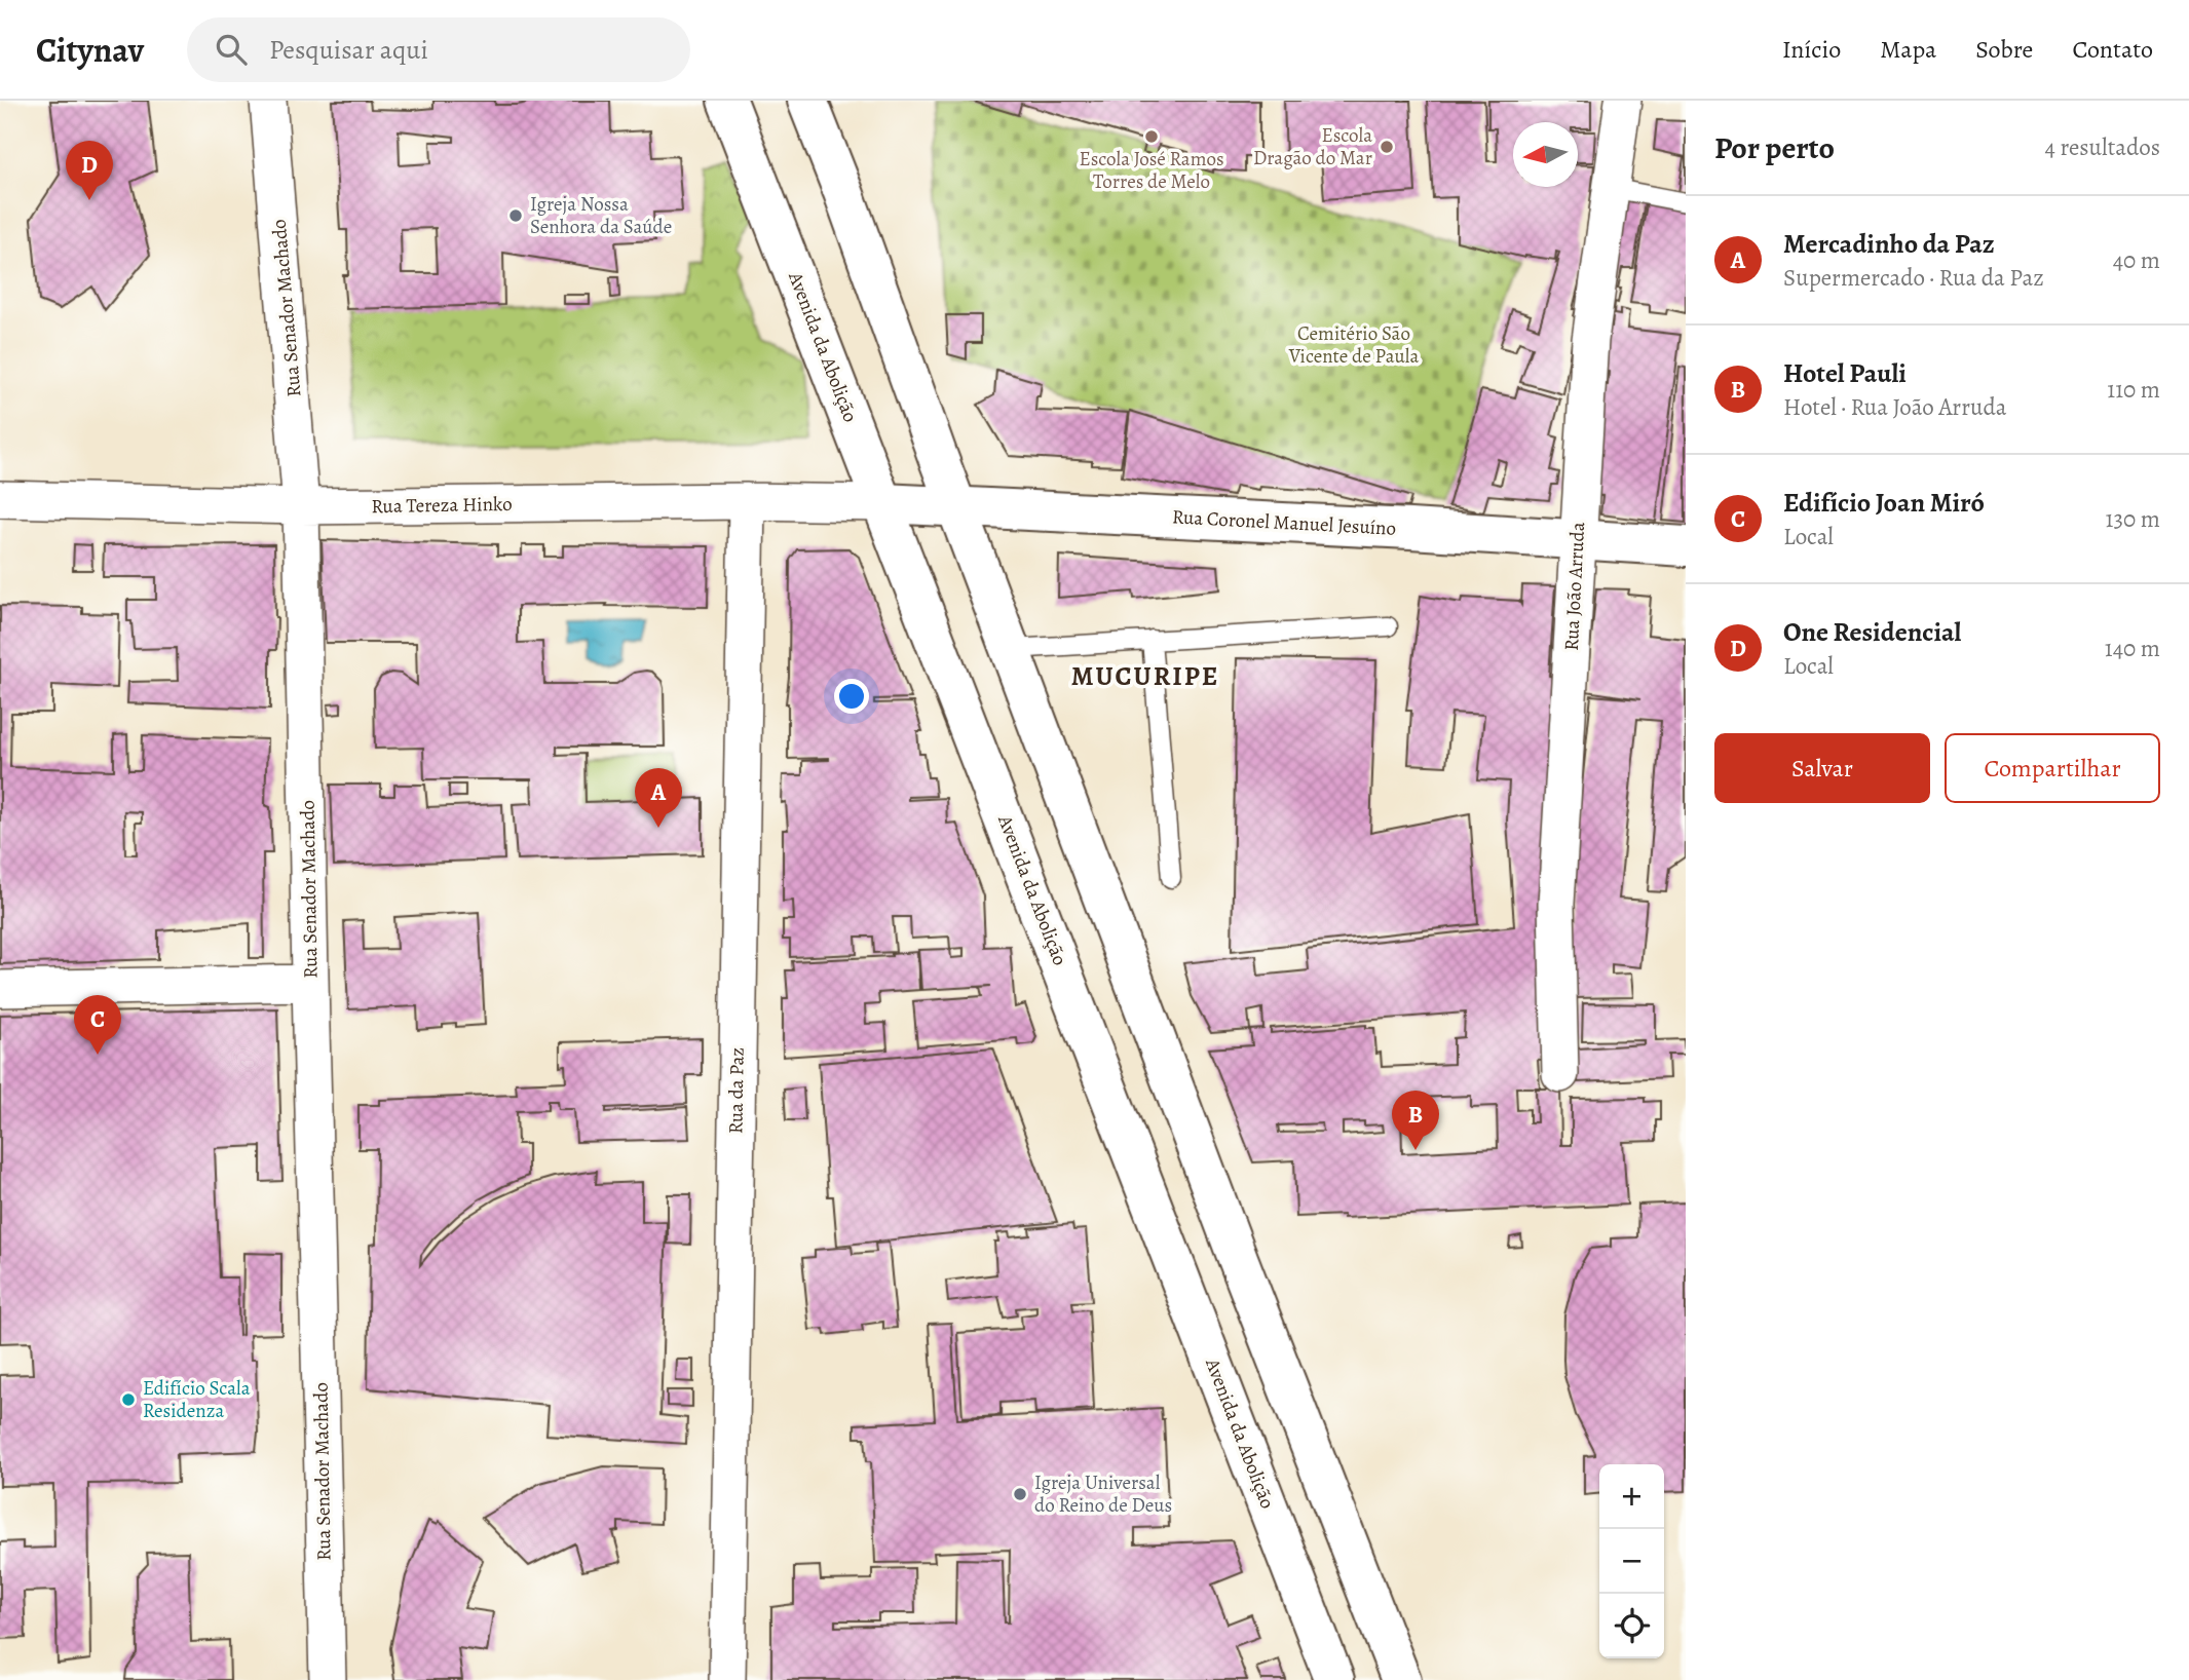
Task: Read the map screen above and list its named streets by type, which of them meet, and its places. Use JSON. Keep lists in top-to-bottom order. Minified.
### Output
{"streets":{"main road":["Avenida da Abolição","Rua Coronel Manuel Jesuíno"],"street":["Rua Senador Machado","Rua Tereza Hinko","Rua João Arruda","Rua da Paz"]},"crossings":[["Rua Senador Machado","Rua Tereza Hinko"],["Avenida da Abolição","Rua Tereza Hinko"],["Avenida da Abolição","Rua Coronel Manuel Jesuíno"],["Rua Tereza Hinko","Rua Coronel Manuel Jesuíno"],["Rua Tereza Hinko","Rua da Paz"],["Rua Coronel Manuel Jesuíno","Rua João Arruda"]],"districts":["MUCURIPE"],"parks":["Cemitério São Vicente de Paula"],"places":["Escola José Ramos Torres de Melo","Escola Dragão do Mar","Igreja Nossa Senhora da Saúde","Edifício Scala Residenza","Igreja Universal do Reino de Deus"],"north":"left","page":{"header":"Citynav","search":"Pesquisar aqui","nav":["Início","Mapa","Sobre","Contato"],"heading":["Por perto","4 resultados"],"pins":["D","A","C","B"],"list":[{"mark":"A","name":"Mercadinho da Paz","note":"Supermercado · Rua da Paz","value":"40 m"},{"mark":"B","name":"Hotel Pauli","note":"Hotel · Rua João Arruda","value":"110 m"},{"mark":"C","name":"Edifício Joan Miró","note":"Local","value":"130 m"},{"mark":"D","name":"One Residencial","note":"Local","value":"140 m"}],"buttons":["Salvar","Compartilhar"],"map_buttons":["+","−"]}}
